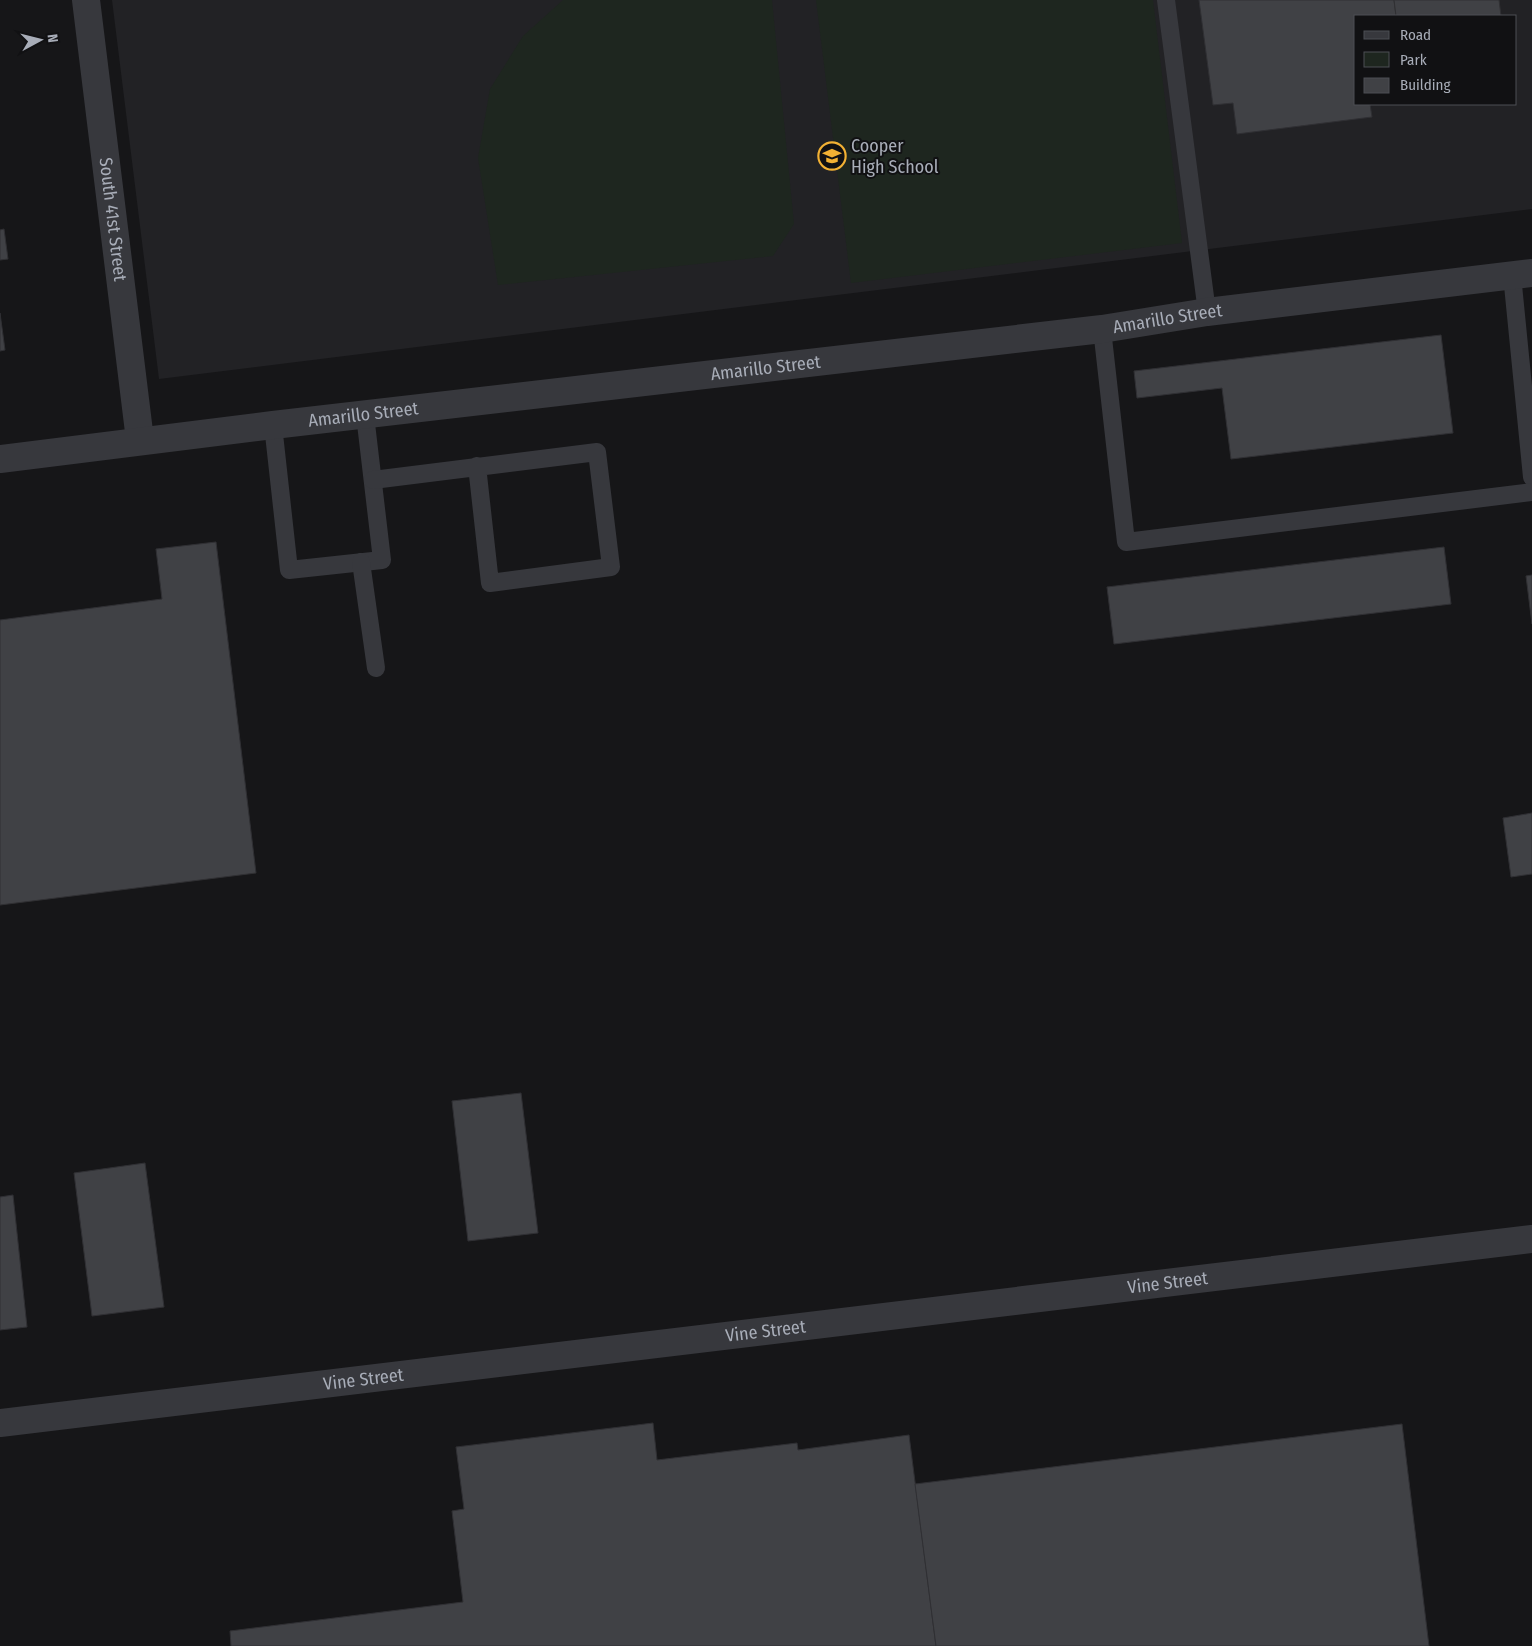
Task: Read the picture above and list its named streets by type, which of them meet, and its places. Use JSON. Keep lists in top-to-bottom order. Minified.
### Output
{"streets":{"street":["South 41st Street","Amarillo Street","Vine Street"]},"crossings":[["South 41st Street","Amarillo Street"]],"places":{"school or university":["Cooper High School"]},"legend":["Road","Park","Building"],"north":"right"}
